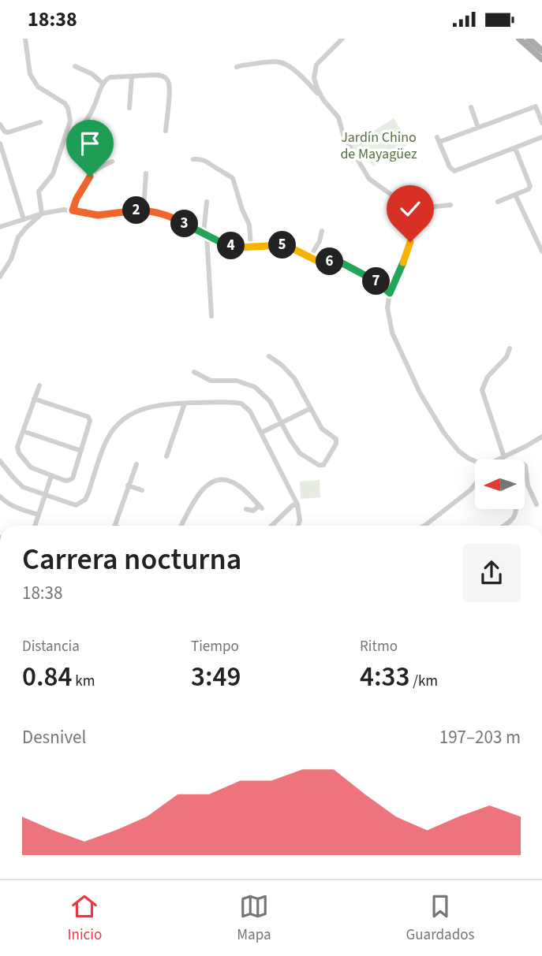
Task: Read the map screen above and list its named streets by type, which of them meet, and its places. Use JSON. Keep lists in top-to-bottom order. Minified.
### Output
{"parks":["Jardín Chino de Mayagüez"],"north":"left","page":{"status":"18:38","pins":["2","3","5","4","6","7"],"heading":["Carrera nocturna","18:38"],"stats":[["Distancia","0.84 km"],["Tiempo","3:49"],["Ritmo","4:33 /km"]],"chart":["Desnivel","197–203 m"],"tabs":["Inicio","Mapa","Guardados"]}}
